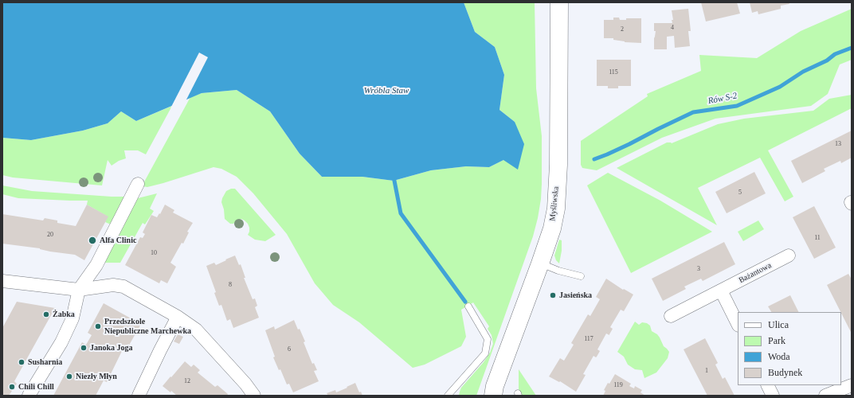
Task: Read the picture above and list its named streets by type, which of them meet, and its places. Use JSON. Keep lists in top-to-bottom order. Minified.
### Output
{"streets":{"street":["Myśliwska","Bażantowa"]},"water":["Wróbla Staw","Rów S-2"],"places":["Alfa Clinic","Jasieńska","Żabka","Przedszkole Niepubliczne Marchewka","Janoka Joga","Susharnia","Niezły Młyn","Chili Chill"],"house_numbers":["4","2","115","13","5","20","11","10","3","8","117","6","1","12","119"],"legend":["Ulica","Park","Woda","Budynek"]}
